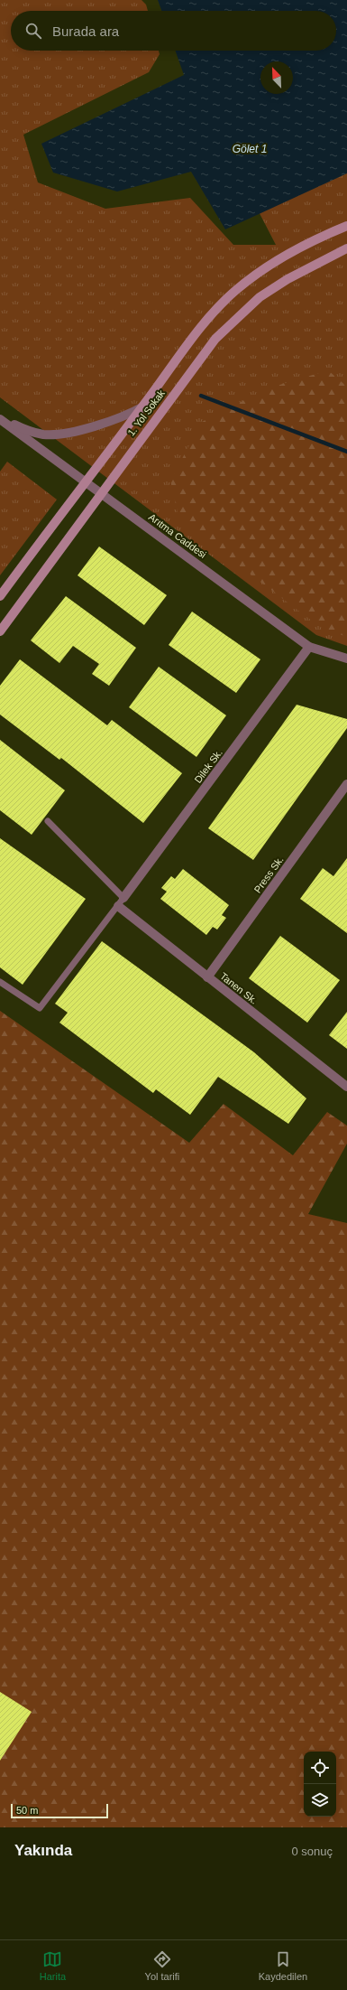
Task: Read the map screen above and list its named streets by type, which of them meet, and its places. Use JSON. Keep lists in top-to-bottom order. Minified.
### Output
{"streets":{"main road":["1. Yol Sokak"],"street":["Arıtma Caddesi","Dilek Sk.","Press Sk.","Tanen Sk."]},"crossings":[["1. Yol Sokak","Arıtma Caddesi"],["Arıtma Caddesi","Dilek Sk."],["Press Sk.","Tanen Sk."]],"water":["Gölet 1"],"scale_bar":"50 m","north":"top left","page":{"search":"Burada ara","scale":"50 m","heading":["Yakında","0 sonuç"],"nav":["Harita","Yol tarifi","Kaydedilen"]}}
